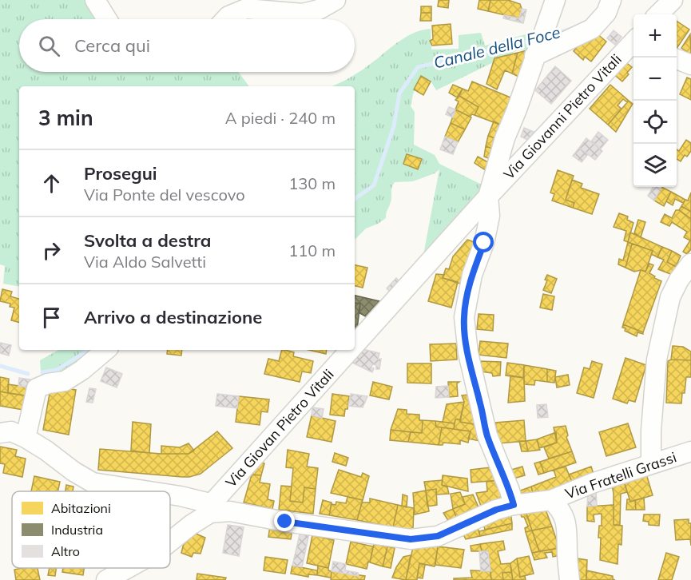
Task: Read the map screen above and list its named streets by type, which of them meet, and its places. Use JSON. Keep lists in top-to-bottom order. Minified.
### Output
{"streets":{"street":["Via Giovanni Pietro Vitali","Via Giovan Pietro Vitali","Via Fratelli Grassi"]},"crossings":[["Via Giovanni Pietro Vitali","Via Giovan Pietro Vitali"],["Via Giovan Pietro Vitali","Via Fratelli Grassi"]],"water":["Canale della Foce"],"legend":["Abitazioni","Industria","Altro"],"page":{"map_buttons":["+","−"],"search":"Cerca qui","heading":["3 min","A piedi · 240 m"],"list":[["Prosegui","Via Ponte del vescovo","130 m"],["Svolta a destra","Via Aldo Salvetti","110 m"],"Arrivo a destinazione"]}}
